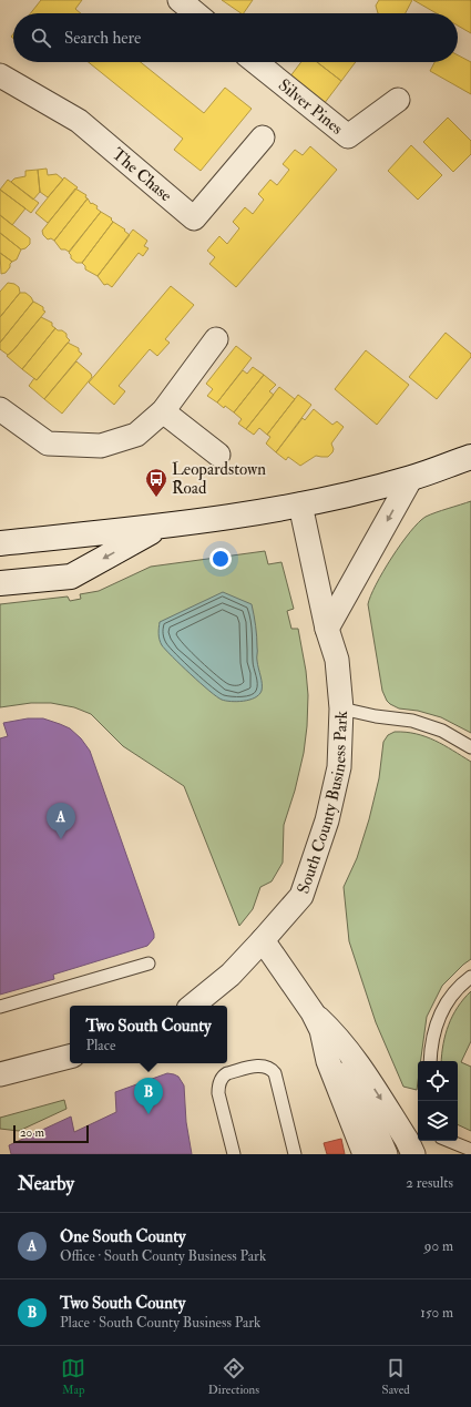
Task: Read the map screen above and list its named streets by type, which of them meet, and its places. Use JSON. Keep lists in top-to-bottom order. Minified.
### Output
{"streets":{"street":["Silver Pines","The Chase","South County Business Park"]},"places":{"bus stop":["Leopardstown Road"]},"scale_bar":"20 m","page":{"search":"Search here","pins":["A","B"],"popup":["Two South County","Place"],"scale":"20 m","heading":["Nearby","2 results"],"list":[{"mark":"A","name":"One South County","note":"Office · South County Business Park","value":"90 m"},{"mark":"B","name":"Two South County","note":"Place · South County Business Park","value":"150 m"}],"nav":["Map","Directions","Saved"]}}
